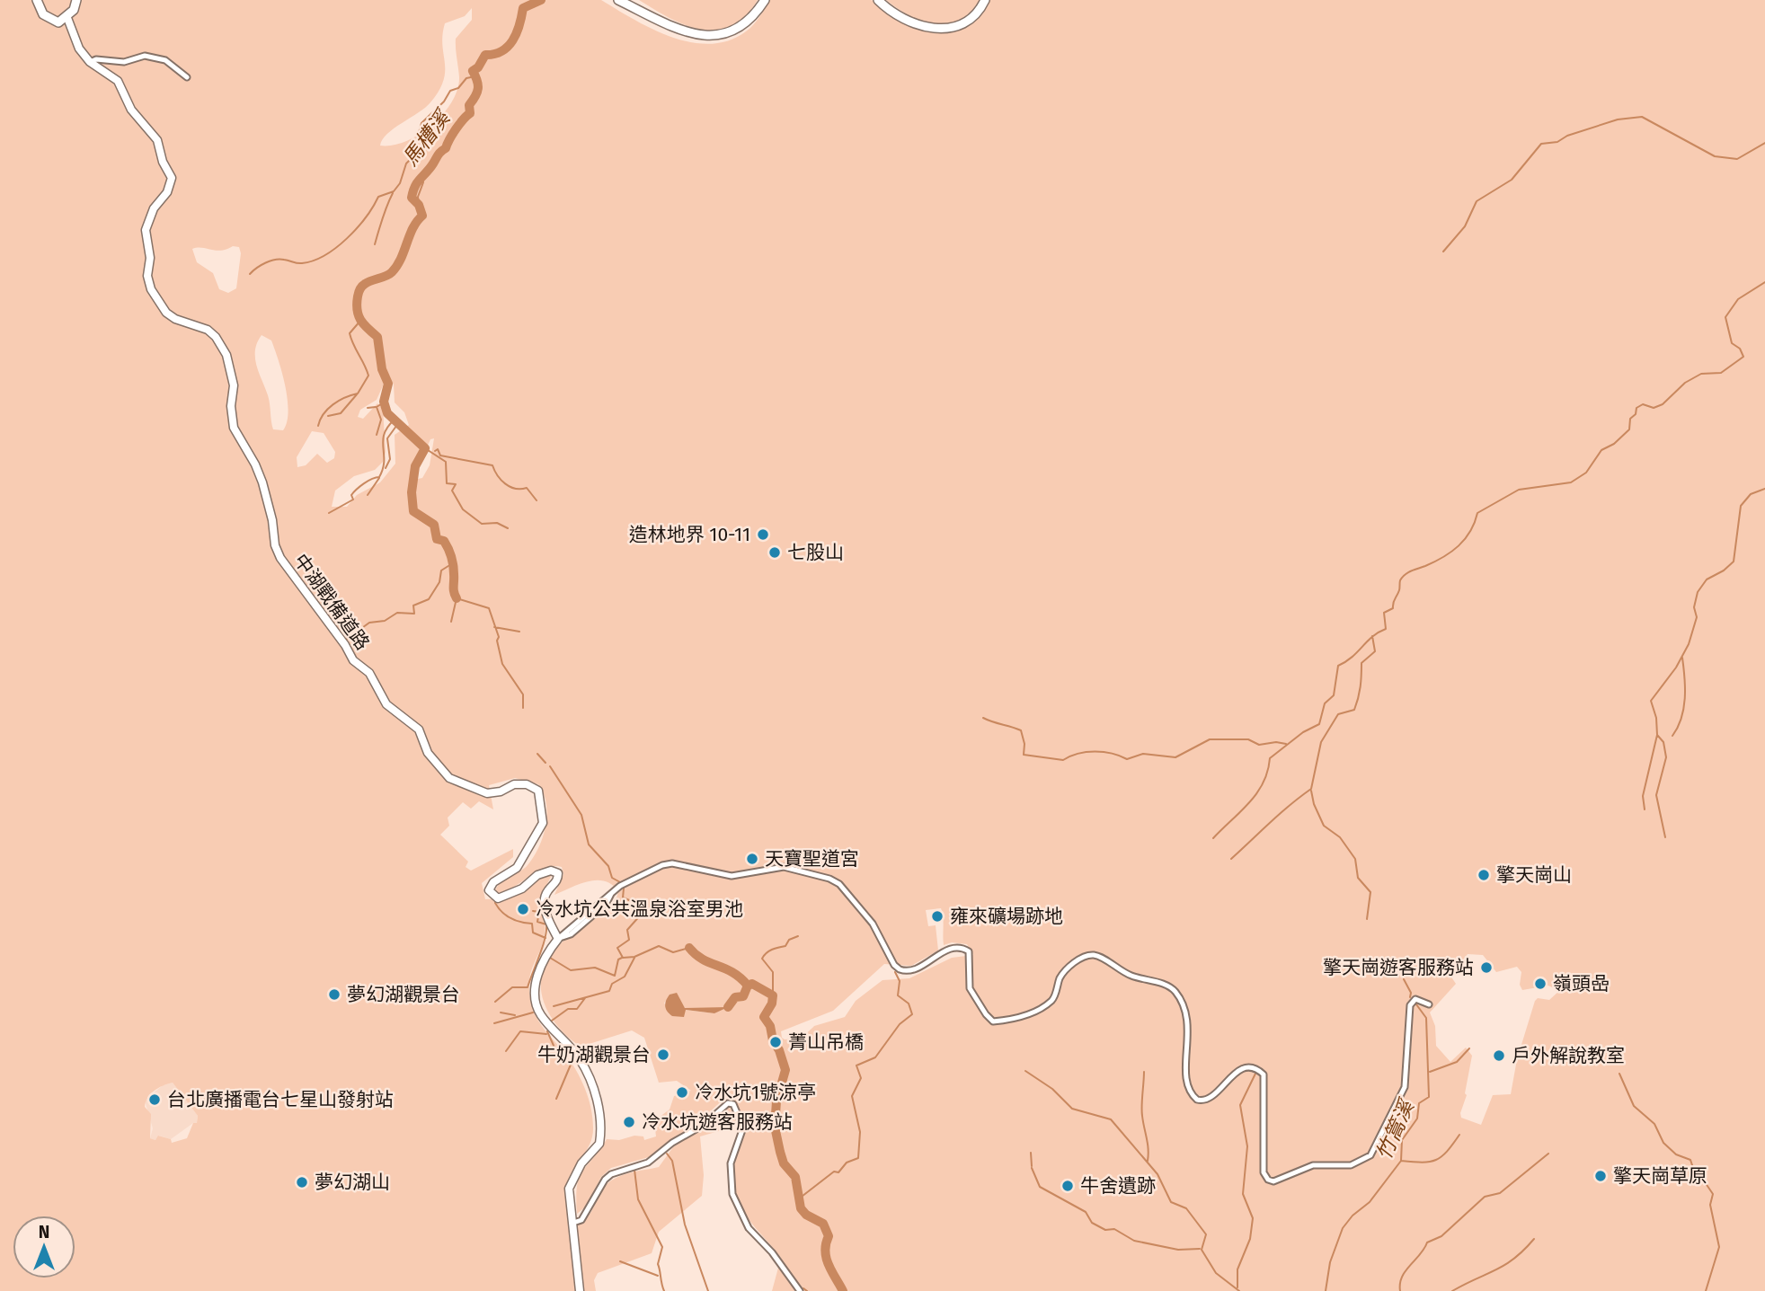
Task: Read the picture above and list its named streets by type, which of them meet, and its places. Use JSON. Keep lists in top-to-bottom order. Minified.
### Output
{"streets":{"street":["中湖戰備道路"]},"water":["馬槽溪","竹篙溪"],"places":["造林地界 10-11","七股山","天寶聖道宮","擎天崗山","冷水坑公共溫泉浴室男池","雍來礦場跡地","擎天崗遊客服務站","嶺頭喦","夢幻湖觀景台","菁山吊橋","牛奶湖觀景台","戶外解說教室","冷水坑1號涼亭","台北廣播電台七星山發射站","冷水坑遊客服務站","擎天崗草原","夢幻湖山","牛舍遺跡"],"north":"top"}
